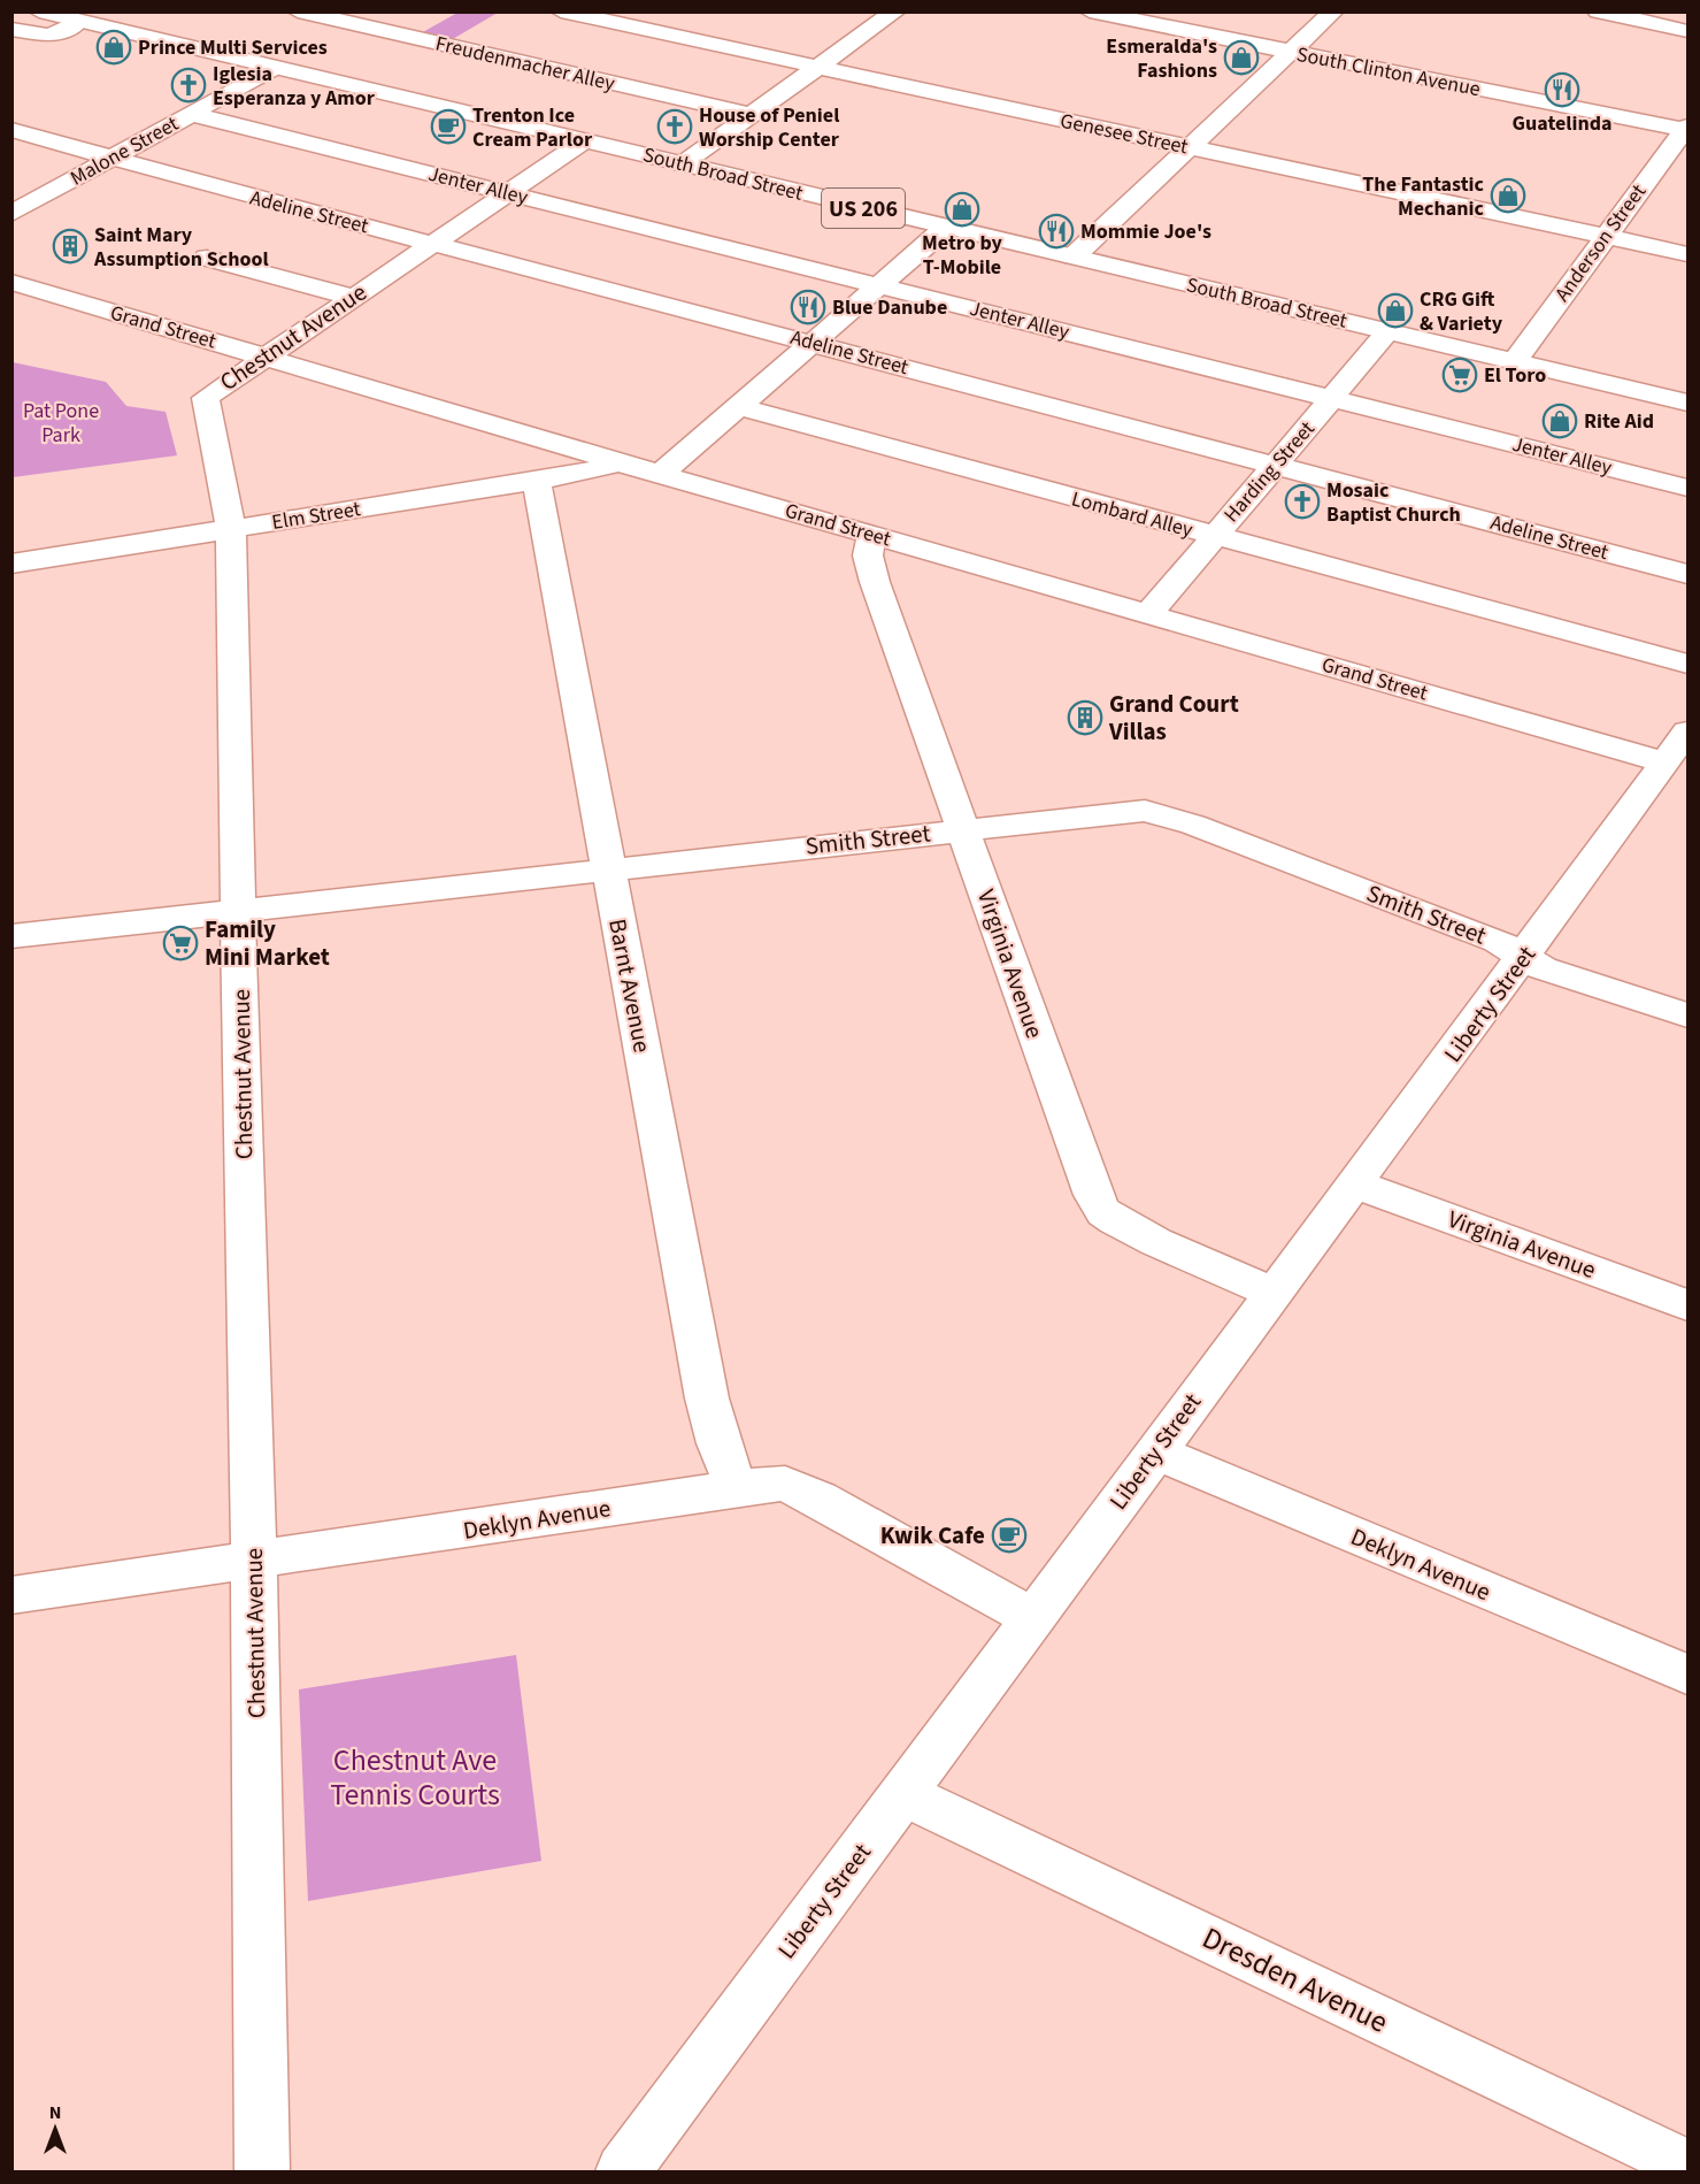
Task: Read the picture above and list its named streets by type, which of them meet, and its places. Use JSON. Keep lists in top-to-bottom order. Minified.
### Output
{"streets":{"street":["Freudenmacher Alley","South Clinton Avenue","Genesee Street","Malone Street","South Broad Street","Jenter Alley","US 206","Adeline Street","Anderson Street","Grand Street","Chestnut Avenue","Harding Street","Lombard Alley","Elm Street","Smith Street","Virginia Avenue","Barnt Avenue","Liberty Street","Deklyn Avenue","Dresden Avenue"]},"crossings":[["South Clinton Avenue","Anderson Street"],["Genesee Street","Anderson Street"],["Malone Street","South Broad Street"],["Malone Street","Jenter Alley"],["Malone Street","Adeline Street"],["South Broad Street","Anderson Street"],["South Broad Street","Chestnut Avenue"],["South Broad Street","Harding Street"],["Jenter Alley","Chestnut Avenue"],["Jenter Alley","Harding Street"],["Adeline Street","Chestnut Avenue"],["Adeline Street","Harding Street"],["Grand Street","Chestnut Avenue"],["Grand Street","Harding Street"],["Grand Street","Elm Street"],["Grand Street","Virginia Avenue"],["Grand Street","Liberty Street"],["Chestnut Avenue","Elm Street"],["Chestnut Avenue","Smith Street"],["Chestnut Avenue","Deklyn Avenue"],["Harding Street","Lombard Alley"],["Elm Street","Barnt Avenue"],["Smith Street","Virginia Avenue"],["Smith Street","Barnt Avenue"],["Smith Street","Liberty Street"],["Virginia Avenue","Liberty Street"],["Barnt Avenue","Deklyn Avenue"],["Liberty Street","Deklyn Avenue"],["Liberty Street","Dresden Avenue"]],"parks":["Pat Pone Park","Chestnut Ave Tennis Courts"],"places":{"shop":["Prince Multi Services","Esmeralda's Fashions","The Fantastic Mechanic","Metro by T-Mobile","CRG Gift & Variety","Rite Aid"],"church":["Iglesia Esperanza y Amor","House of Peniel Worship Center","Mosaic Baptist Church"],"restaurant":["Guatelinda","Mommie Joe's","Blue Danube"],"cafe":["Trenton Ice Cream Parlor","Kwik Cafe"],"building":["Saint Mary Assumption School","Grand Court Villas"],"supermarket":["El Toro","Family Mini Market"]},"north":"top"}
